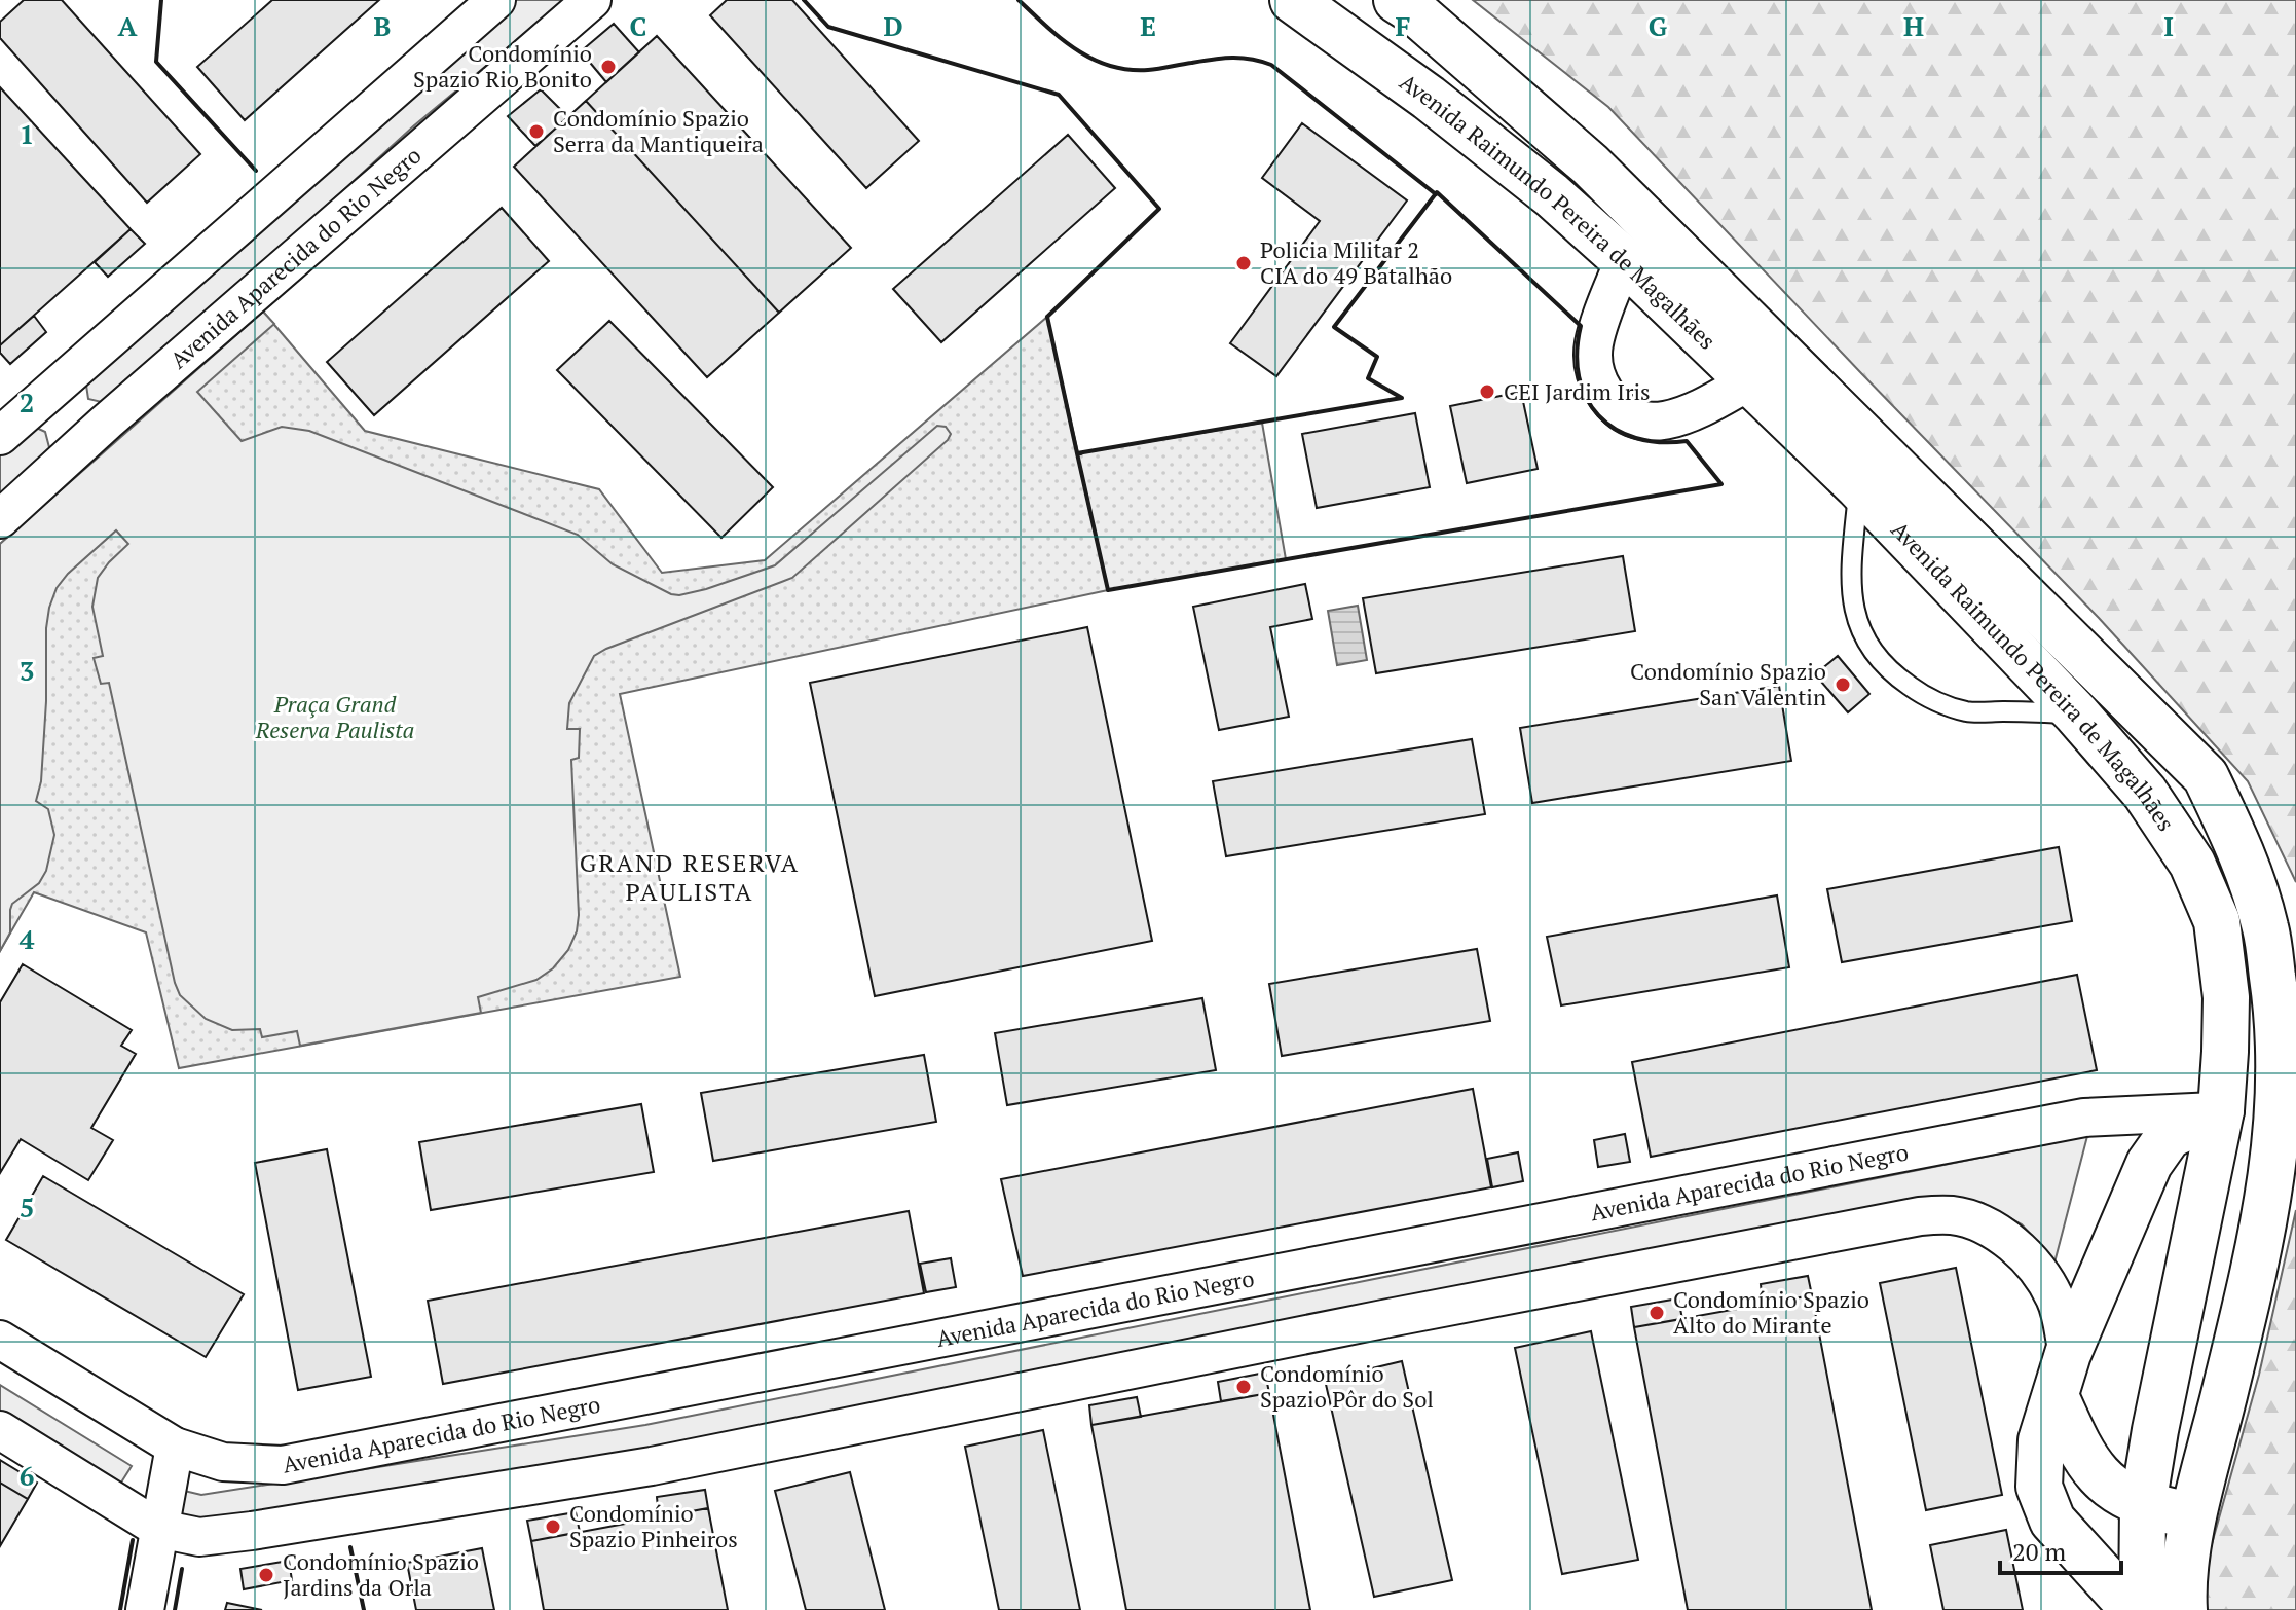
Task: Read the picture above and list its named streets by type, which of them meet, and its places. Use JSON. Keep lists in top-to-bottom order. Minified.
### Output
{"streets":{"main road":["Avenida Raimundo Pereira de Magalhães"],"street":["Avenida Aparecida do Rio Negro"]},"crossings":[["Avenida Raimundo Pereira de Magalhães","Avenida Aparecida do Rio Negro"]],"districts":["GRAND RESERVA PAULISTA"],"parks":["Praça Grand Reserva Paulista"],"places":["Condomínio Spazio Rio Bonito","Condomínio Spazio Serra da Mantiqueira","Policia Militar 2 CIA do 49 Batalhão","CEI Jardim Iris","Condomínio Spazio San Valentin","Condomínio Spazio Alto do Mirante","Condomínio Spazio Pôr do Sol","Condomínio Spazio Pinheiros","Condomínio Spazio Jardins da Orla"],"scale_bar":"20 m","grid":{"columns":["A","B","C","D","E","F","G","H","I"],"rows":["1","2","3","4","5","6"]}}
